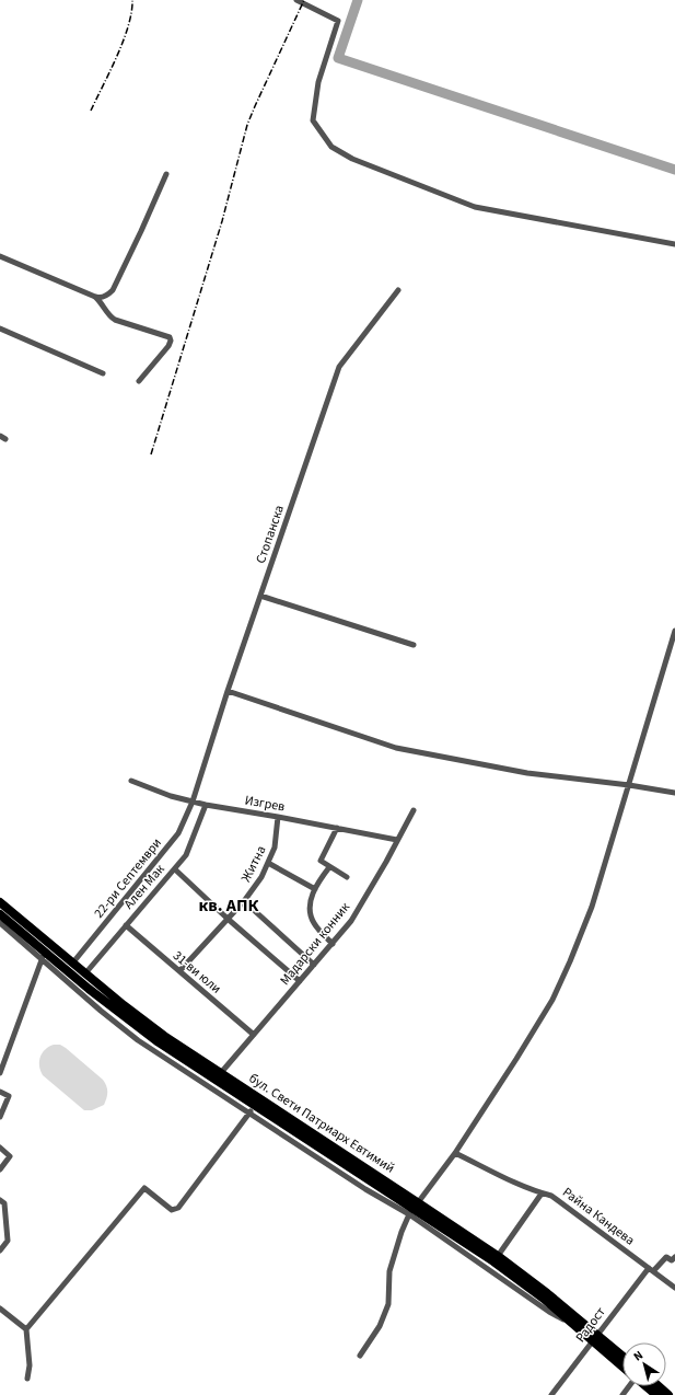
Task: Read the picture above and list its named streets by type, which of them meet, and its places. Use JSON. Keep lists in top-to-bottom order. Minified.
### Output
{"streets":{"main road":["бул. Свети Патриарх Евтимий"],"street":["Стопанска","Изгрев","Житна","22-ри Септември","Ален Мак","Мадарски конник","31-ви юли","Райна Кандева","Радост"]},"crossings":[["Стопанска","Изгрев"],["Стопанска","22-ри Септември"],["Изгрев","Житна"],["Изгрев","22-ри Септември"],["Изгрев","Ален Мак"],["Изгрев","Мадарски конник"],["Житна","31-ви юли"],["22-ри Септември","бул. Свети Патриарх Евтимий"],["Ален Мак","31-ви юли"],["Ален Мак","бул. Свети Патриарх Евтимий"],["Мадарски конник","31-ви юли"],["Мадарски конник","бул. Свети Патриарх Евтимий"],["бул. Свети Патриарх Евтимий","Радост"],["Райна Кандева","Радост"]],"districts":["кв. АПК"],"north":"top left"}
